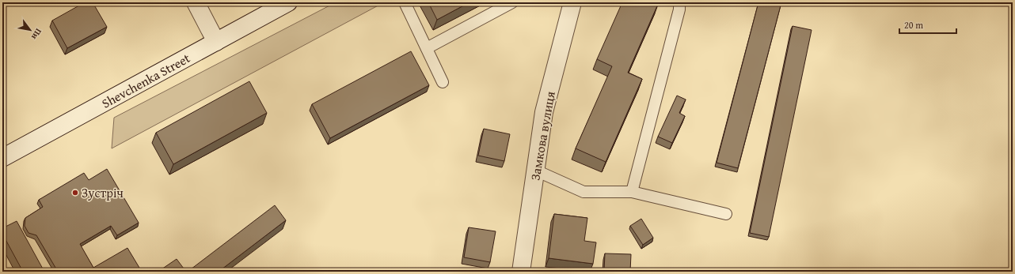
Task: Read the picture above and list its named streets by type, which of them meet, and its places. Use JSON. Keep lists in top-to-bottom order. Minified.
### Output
{"streets":{"street":["Shevchenka Street","Замкова вулиця"]},"places":["Зустріч"],"scale_bar":"20 m","north":"bottom right"}
